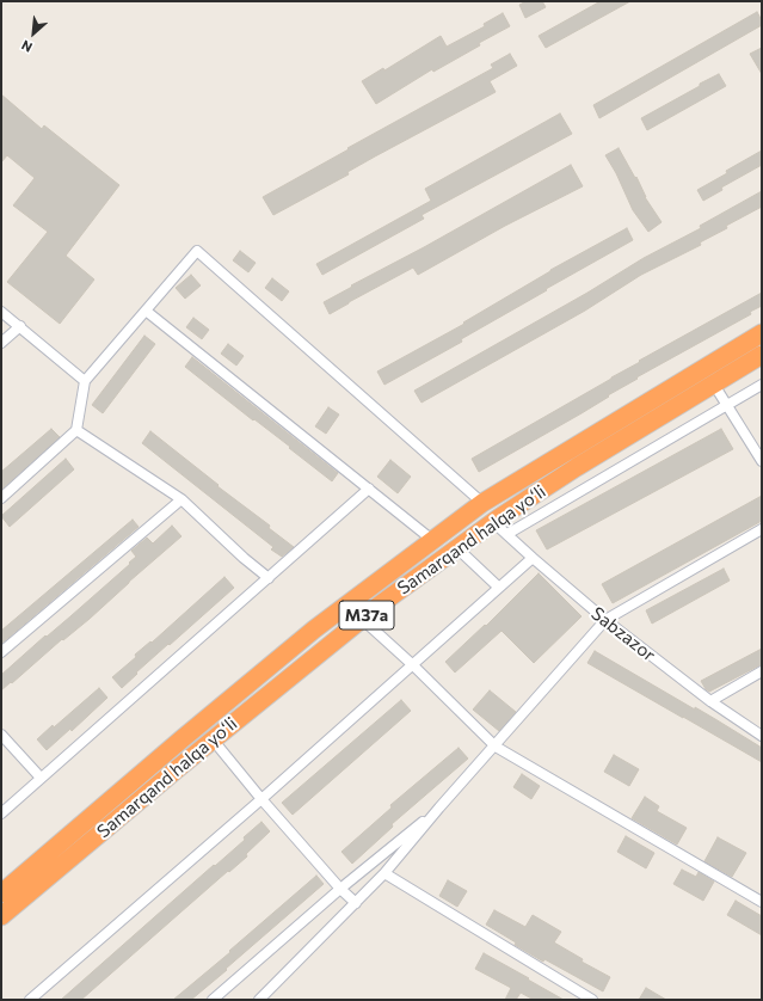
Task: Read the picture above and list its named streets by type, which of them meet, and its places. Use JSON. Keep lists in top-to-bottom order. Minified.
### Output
{"streets":{"highway":["Samarqand halqa yoʻli","M37a"],"street":["Sabzazor"]},"crossings":[["Samarqand halqa yoʻli","Sabzazor"]],"north":"bottom left"}
